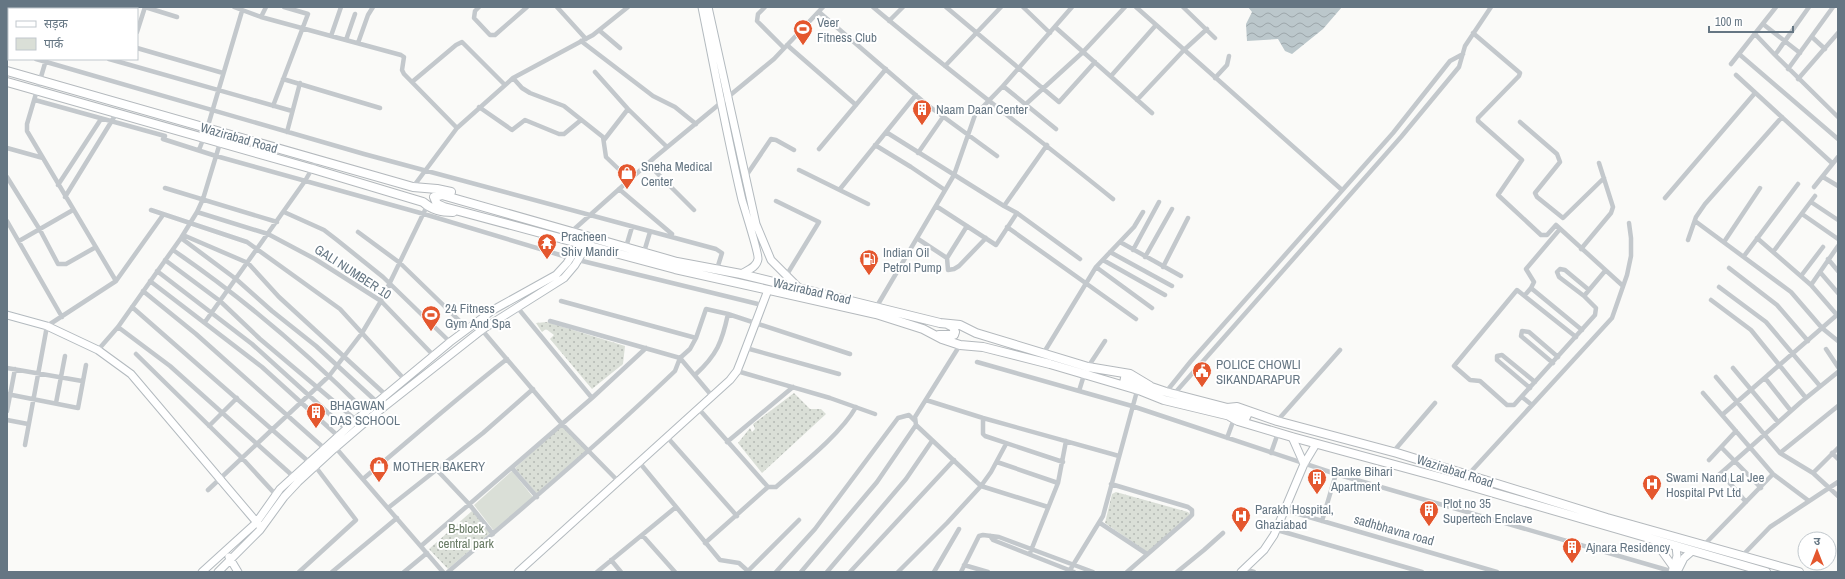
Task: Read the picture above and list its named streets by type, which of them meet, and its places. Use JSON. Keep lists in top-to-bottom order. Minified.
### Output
{"streets":{"highway":["Wazirabad Road"],"street":["GALI NUMBER 10","sadhbhavna road"]},"parks":["B-block central park"],"places":{"sports":["Veer Fitness Club","24 Fitness Gym And Spa"],"building":["Naam Daan Center","BHAGWAN DAS SCHOOL","Banke Bihari Apartment","Plot no 35 Supertech Enclave","Ajnara Residency"],"shop":["Sneha Medical Center","MOTHER BAKERY"],"temple":["Pracheen Shiv Mandir"],"fuel station":["Indian Oil Petrol Pump"],"public building":["POLICE CHOWLI SIKANDARAPUR"],"hospital":["Swami Nand Lal Jee Hospital Pvt Ltd","Parakh Hospital, Ghaziabad"]},"legend":["सड़क","पार्क"],"scale_bar":"100 m","north":"top"}
